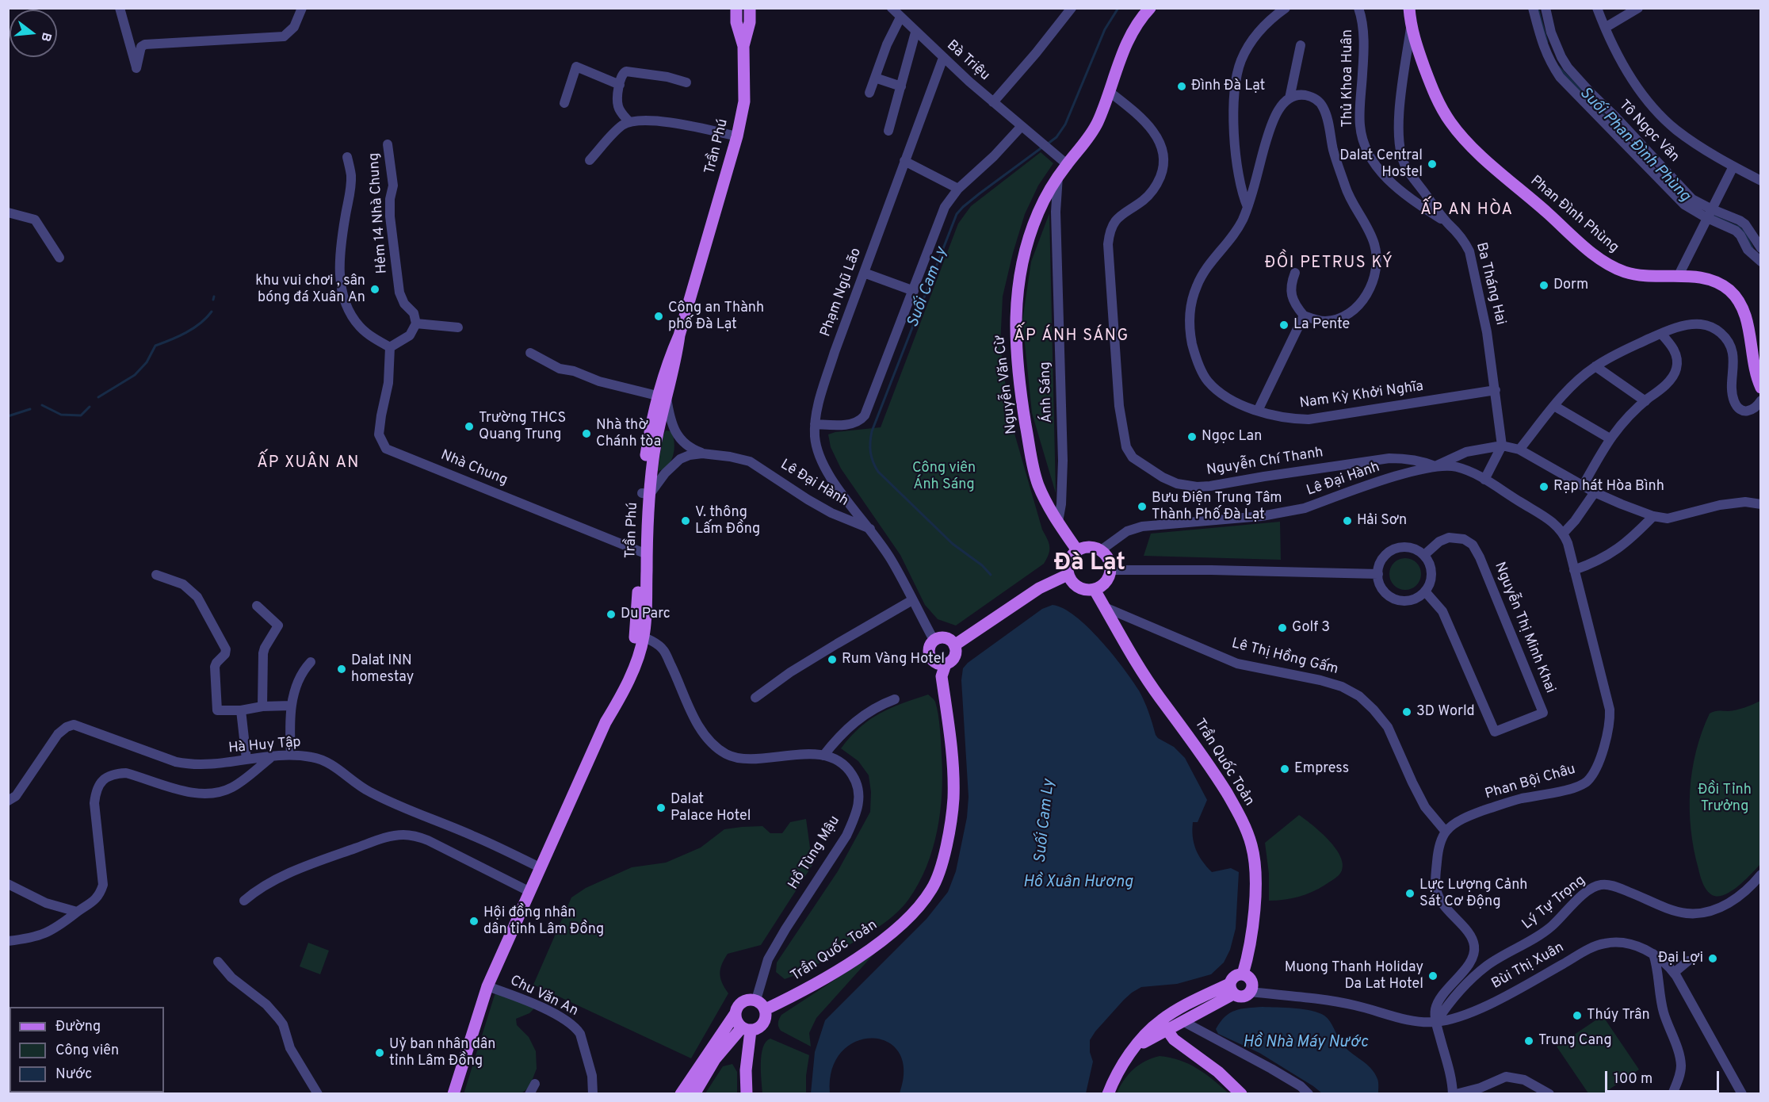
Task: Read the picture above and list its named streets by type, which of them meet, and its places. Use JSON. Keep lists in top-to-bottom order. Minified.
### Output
{"streets":{"main road":["Trần Phú","Phan Đình Phùng","Ba Tháng Hai","Nguyễn Văn Cừ","Trần Quốc Toản"],"street":["Bà Triệu","Thủ Khoa Huân","Tô Ngọc Vân","Hẻm 14 Nhà Chung","Phạm Ngũ Lão","Ánh Sáng","Nam Kỳ Khởi Nghĩa","Nguyễn Chí Thanh","Nhà Chung","Lê Đại Hành","Nguyễn Thị Minh Khai","Lê Thị Hồng Gấm","Hà Huy Tập","Phan Bội Châu","Hồ Tùng Mậu","Lý Tự Trọng","Bùi Thị Xuân","Chu Văn An"]},"crossings":[["Bà Triệu","Phạm Ngũ Lão"],["Bà Triệu","Nguyễn Văn Cừ"],["Thủ Khoa Huân","Ba Tháng Hai"],["Trần Phú","Nhà Chung"],["Trần Phú","Lê Đại Hành"],["Trần Phú","Hà Huy Tập"],["Trần Phú","Hồ Tùng Mậu"],["Trần Phú","Chu Văn An"],["Phan Đình Phùng","Ba Tháng Hai"],["Ba Tháng Hai","Nam Kỳ Khởi Nghĩa"],["Phạm Ngũ Lão","Lê Đại Hành"],["Nguyễn Văn Cừ","Ánh Sáng"],["Nguyễn Văn Cừ","Nguyễn Chí Thanh"],["Nguyễn Văn Cừ","Lê Đại Hành"],["Nguyễn Văn Cừ","Trần Quốc Toản"],["Nguyễn Chí Thanh","Lê Đại Hành"],["Lê Đại Hành","Trần Quốc Toản"],["Lê Đại Hành","Phan Bội Châu"],["Lê Thị Hồng Gấm","Trần Quốc Toản"],["Lê Thị Hồng Gấm","Phan Bội Châu"],["Trần Quốc Toản","Hồ Tùng Mậu"],["Trần Quốc Toản","Bùi Thị Xuân"],["Lý Tự Trọng","Bùi Thị Xuân"]],"districts":["ẤP AN HÒA","ĐỒI PETRUS KÝ","ẤP ÁNH SÁNG","ẤP XUÂN AN","Đà Lạt"],"water":["Suối Phan Đình Phùng","Suối Cam Ly","Hồ Xuân Hương","Hồ Nhà Máy Nước"],"parks":["Công viên Ánh Sáng","Đồi Tỉnh Trưởng"],"places":["Đình Đà Lạt","Dalat Central Hostel","Dorm","khu vui chơi , sân bóng đá Xuân An","Công an Thành phố Đà Lạt","La Pente","Trường THCS Quang Trung","Nhà thờ Chánh tòa","Ngọc Lan","Rạp hát Hòa Bình","Bưu Điện Trung Tâm Thành Phố Đà Lạt","V. thông Lấm Đồng","Hải Sơn","Du Parc","Golf 3","Rum Vàng Hotel","Dalat INN homestay","3D World","Empress","Dalat Palace Hotel","Lực Lượng Cảnh Sát Cơ Động","Hội đồng nhân dân tỉnh Lâm Đồng","Đại Lợi","Muong Thanh Holiday Da Lat Hotel","Thúy Trân","Trung Cang","Uỷ ban nhân dân tỉnh Lâm Đồng"],"legend":["Đường","Công viên","Nước"],"scale_bar":"100 m","north":"right"}
